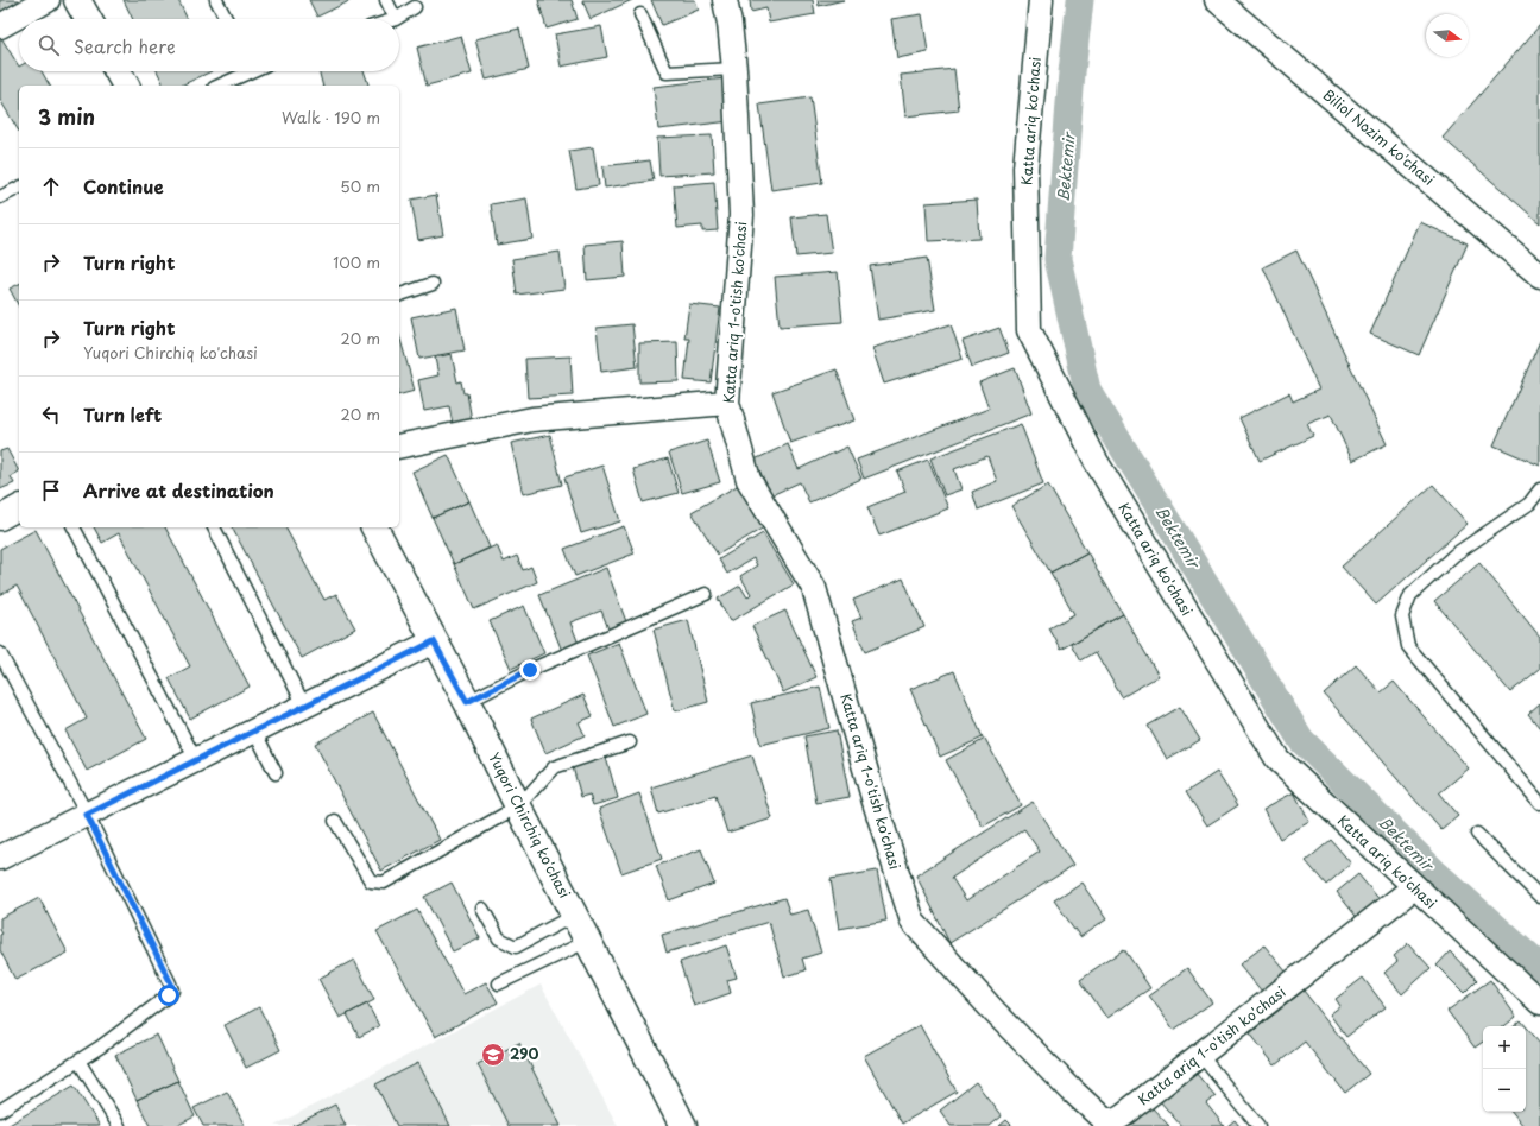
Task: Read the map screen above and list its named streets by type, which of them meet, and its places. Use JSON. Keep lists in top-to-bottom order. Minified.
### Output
{"streets":{"street":["Katta ariq ko'chasi","Biliol Nozim ko'chasi","Katta ariq 1-o'tish ko'chasi","Yuqori Chirchiq ko'chasi"]},"crossings":[["Katta ariq ko'chasi","Katta ariq 1-o'tish ko'chasi"]],"water":["Bektemir"],"places":{"school or university":["290"]},"north":"right","page":{"search":"Search here","heading":["3 min","Walk · 190 m"],"list":[["Continue","50 m"],["Turn right","100 m"],["Turn right","Yuqori Chirchiq ko'chasi","20 m"],["Turn left","20 m"],"Arrive at destination"],"map_buttons":["+","−"]}}
